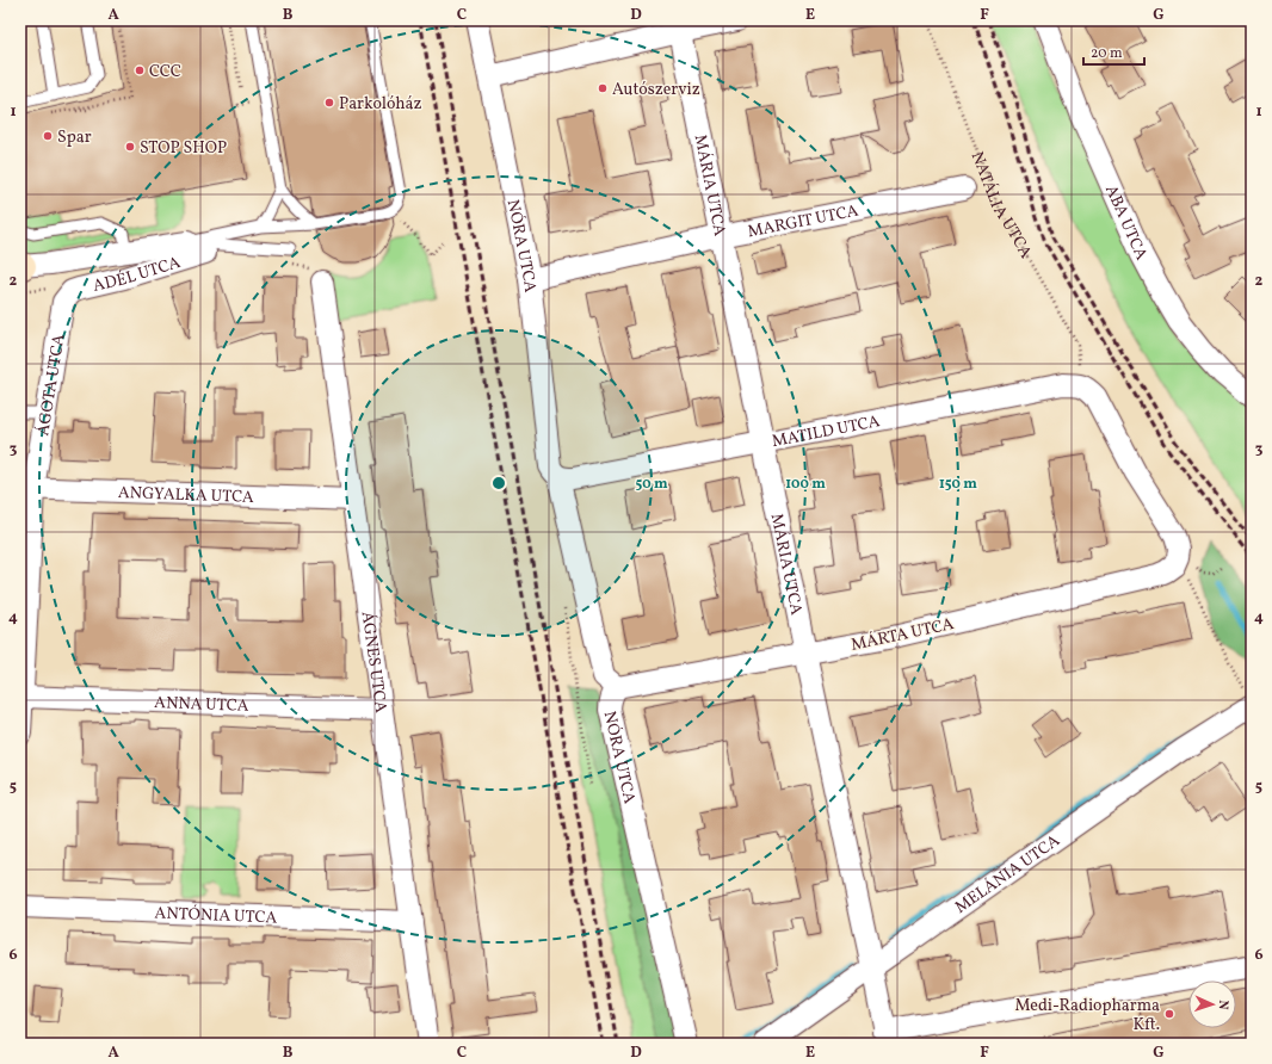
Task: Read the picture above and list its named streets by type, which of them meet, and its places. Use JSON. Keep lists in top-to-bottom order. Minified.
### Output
{"streets":{"street":["MÁRIA UTCA","MARGIT UTCA","ABA UTCA","NÓRA UTCA","ADÉL UTCA","ÁGOTA UTCA","MATILD UTCA","ANGYALKA UTCA","MÁRTA UTCA","ÁGNES UTCA","ANNA UTCA","MELÁNIA UTCA","ANTÓNIA UTCA"],"path":["NATÁLIA UTCA"]},"crossings":[["MÁRIA UTCA","MARGIT UTCA"],["MÁRIA UTCA","MATILD UTCA"],["MÁRIA UTCA","MÁRTA UTCA"],["MÁRIA UTCA","MELÁNIA UTCA"],["NATÁLIA UTCA","MATILD UTCA"],["MARGIT UTCA","NÓRA UTCA"],["NÓRA UTCA","MATILD UTCA"],["NÓRA UTCA","MÁRTA UTCA"],["ADÉL UTCA","ÁGOTA UTCA"],["ÁGOTA UTCA","ANGYALKA UTCA"],["ÁGOTA UTCA","ANNA UTCA"],["ANGYALKA UTCA","ÁGNES UTCA"],["ÁGNES UTCA","ANNA UTCA"],["ÁGNES UTCA","ANTÓNIA UTCA"]],"places":["CCC","Autószerviz","Parkolóház","Spar","STOP SHOP","Medi-Radiopharma Kft."],"scale_bar":"20 m","north":"right","grid":{"columns":["A","B","C","D","E","F","G"],"rows":["1","2","3","4","5","6"]},"rings":["50 m","100 m","150 m"]}
